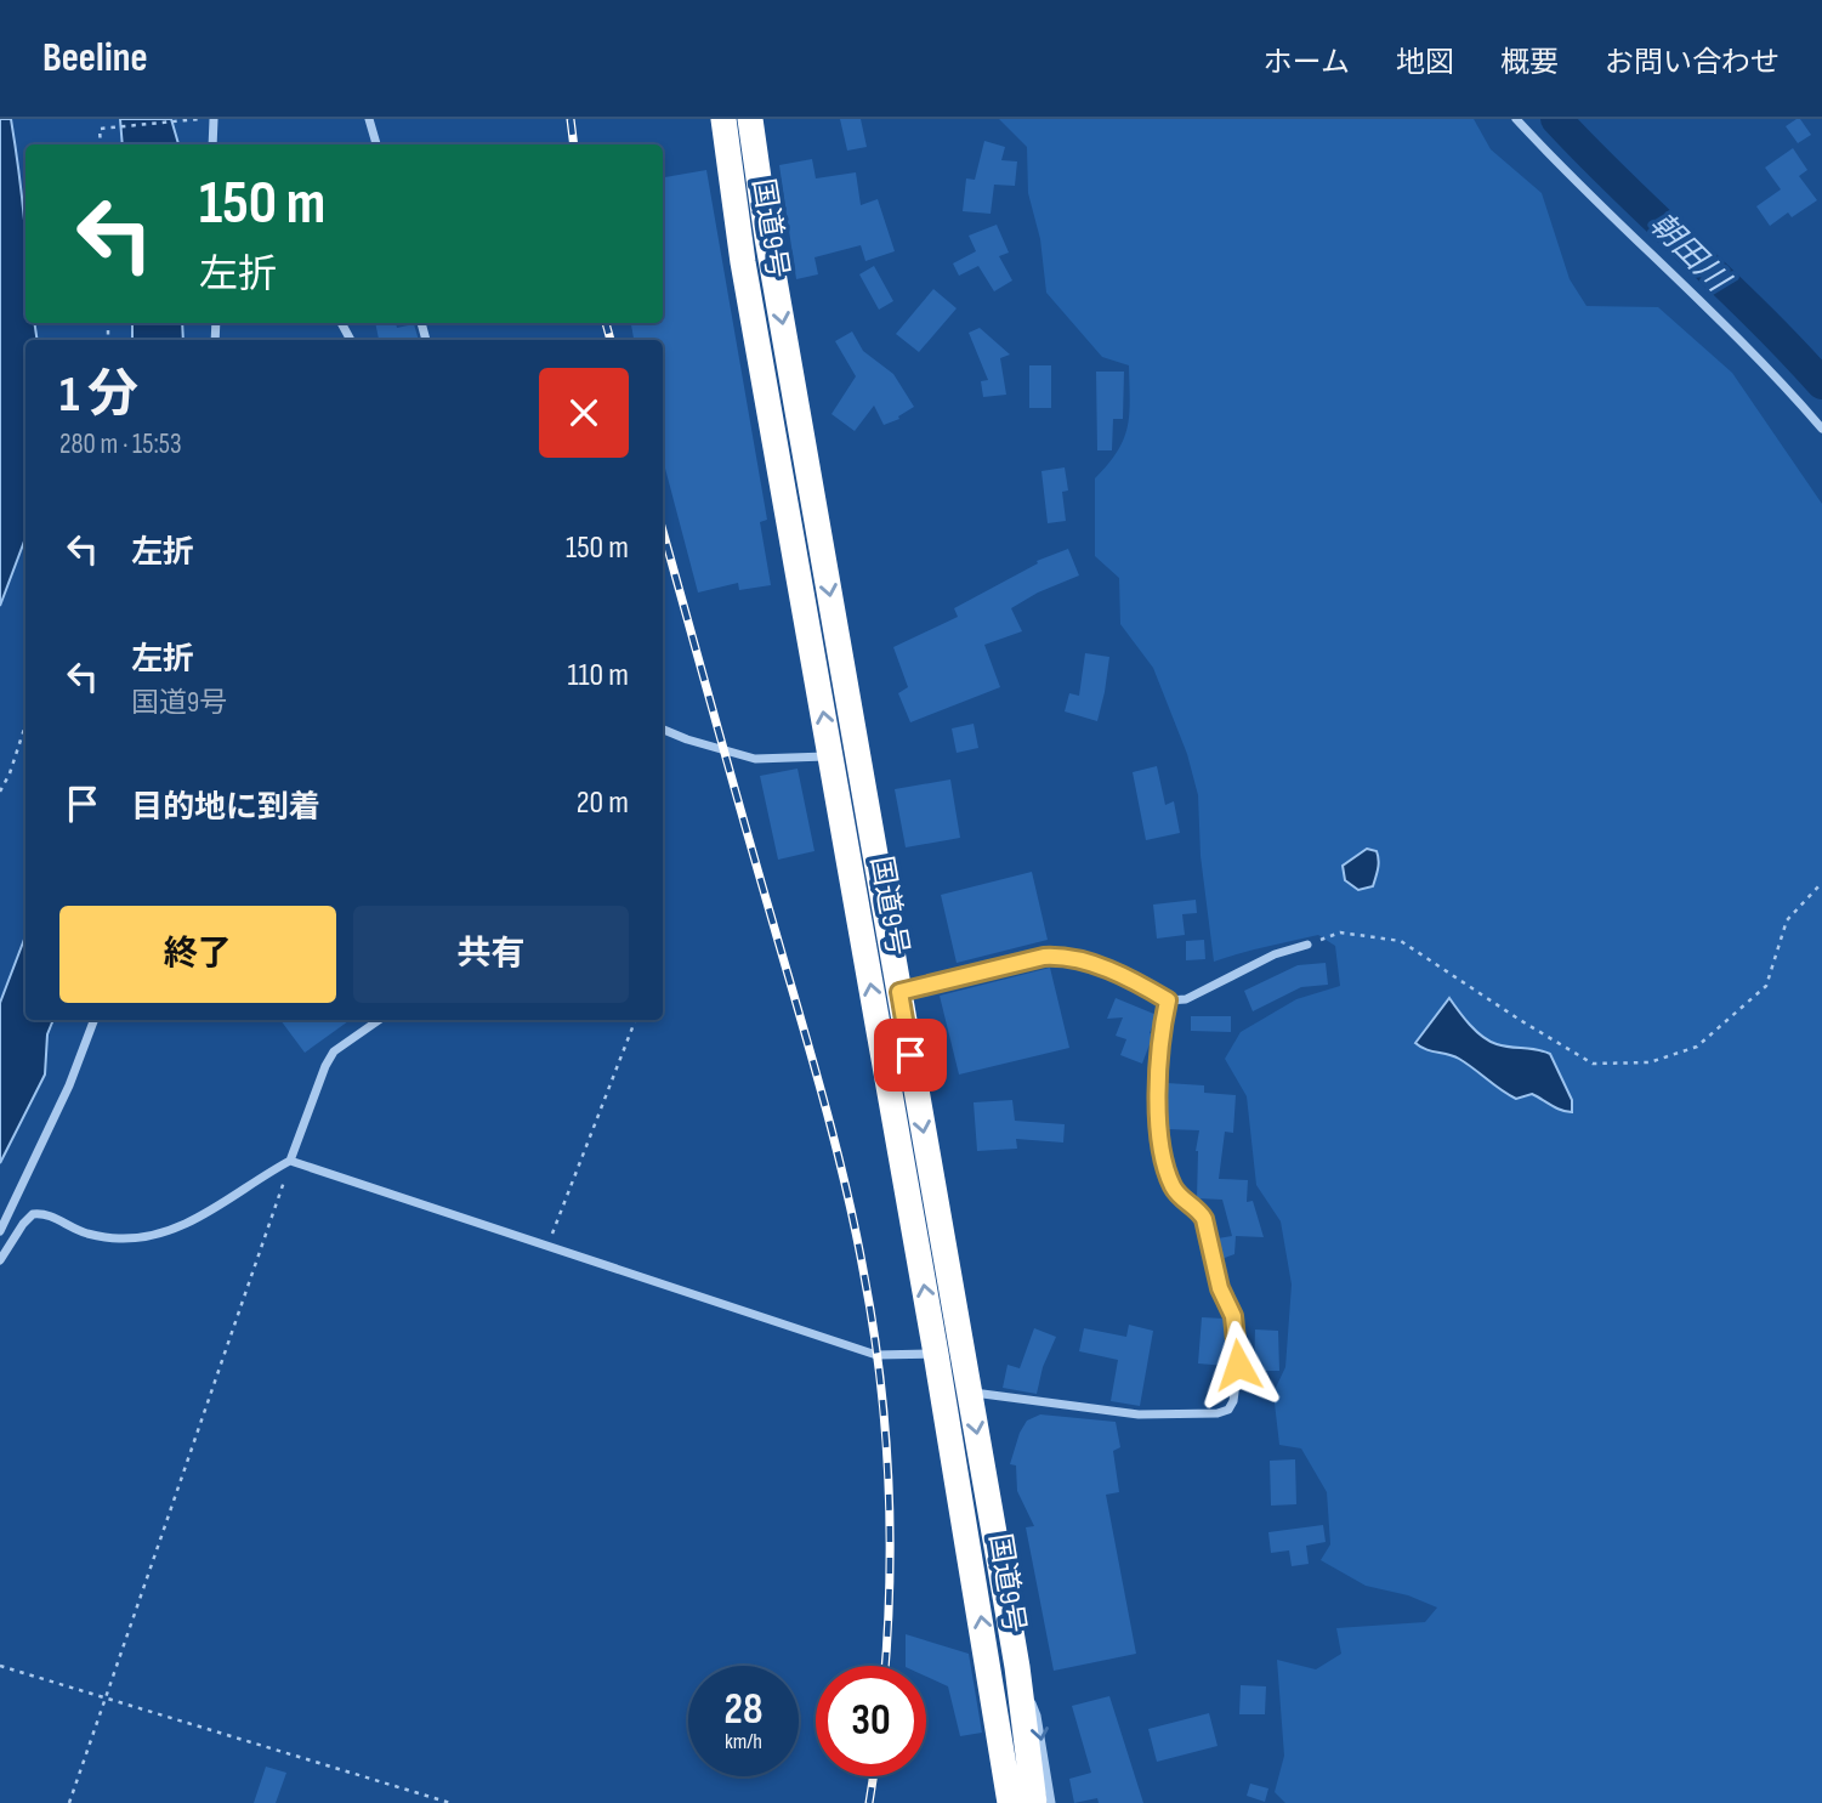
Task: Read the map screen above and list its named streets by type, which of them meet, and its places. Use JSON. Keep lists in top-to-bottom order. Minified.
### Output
{"streets":{"highway":["国道9号"]},"water":["朝田川"],"page":{"header":"Beeline","nav":["ホーム","地図","概要","お問い合わせ"],"turn":["150 m","左折"],"heading":["1 分","280 m · 15:53"],"list":[{"name":"左折","value":"150 m"},{"name":"左折","note":"国道9号","value":"110 m"},{"name":"目的地に到着","value":"20 m"}],"buttons":["終了","共有"],"speed":"28 km/h","limit":"30"}}
